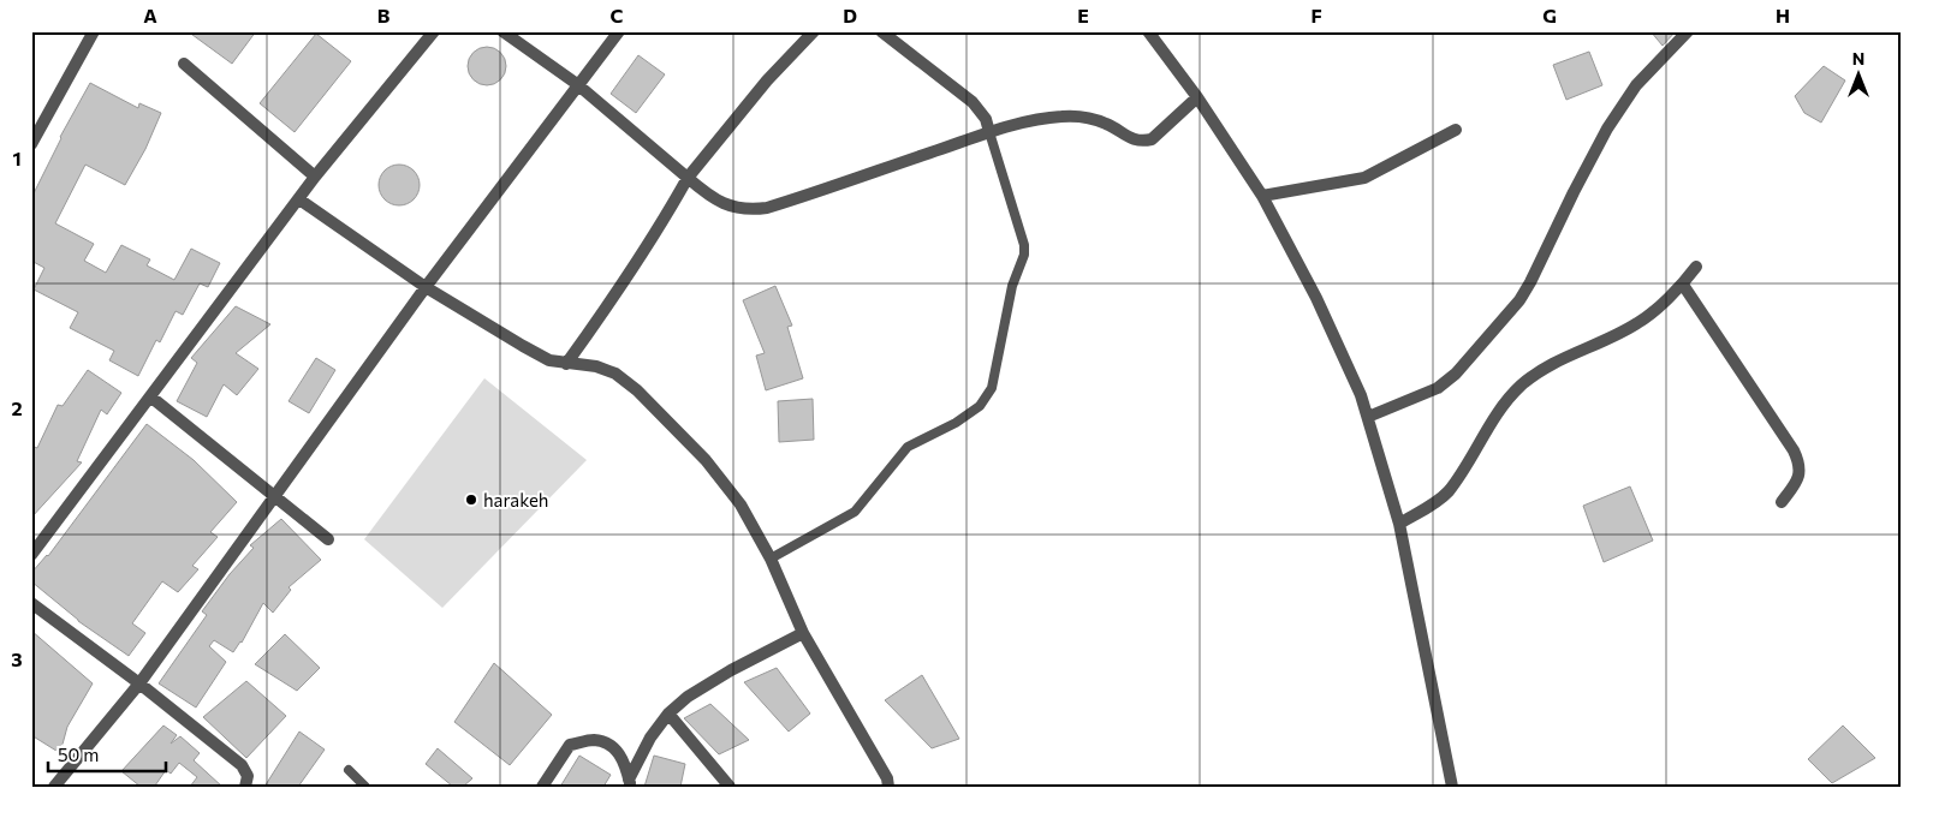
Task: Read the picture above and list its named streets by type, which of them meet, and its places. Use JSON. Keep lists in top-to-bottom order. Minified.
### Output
{"places":["harakeh"],"scale_bar":"50 m","north":"top","grid":{"columns":["A","B","C","D","E","F","G","H"],"rows":["1","2","3"]}}
